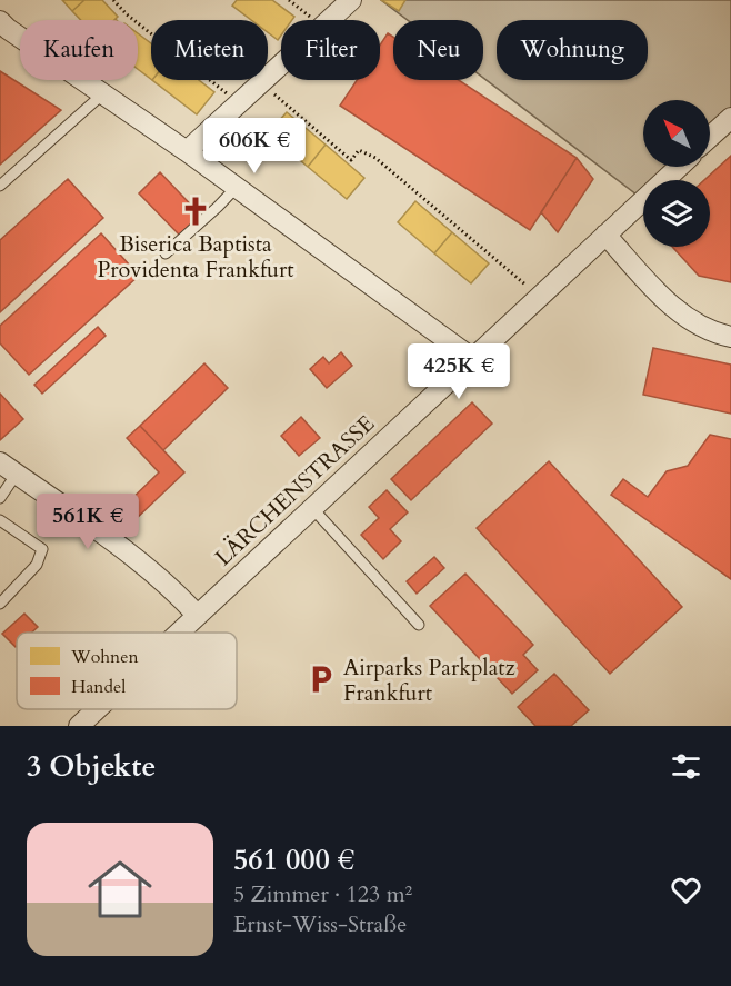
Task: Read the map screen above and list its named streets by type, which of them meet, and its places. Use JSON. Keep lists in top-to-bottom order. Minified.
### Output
{"streets":{"street":["LÄRCHENSTRASSE"]},"places":{"church":["Biserica Baptista Providenta Frankfurt"],"parking":["Airparks Parkplatz Frankfurt"]},"legend":["Wohnen","Handel"],"north":"top left","page":{"chip":["Kaufen","Mieten","Filter","Neu","Wohnung"],"price":["606K €","425K €","561K €"],"heading":"3 Objekte","list":[{"name":"561 000 €","note":"5 Zimmer · 123 m² · Ernst-Wiss-Straße"}]}}
